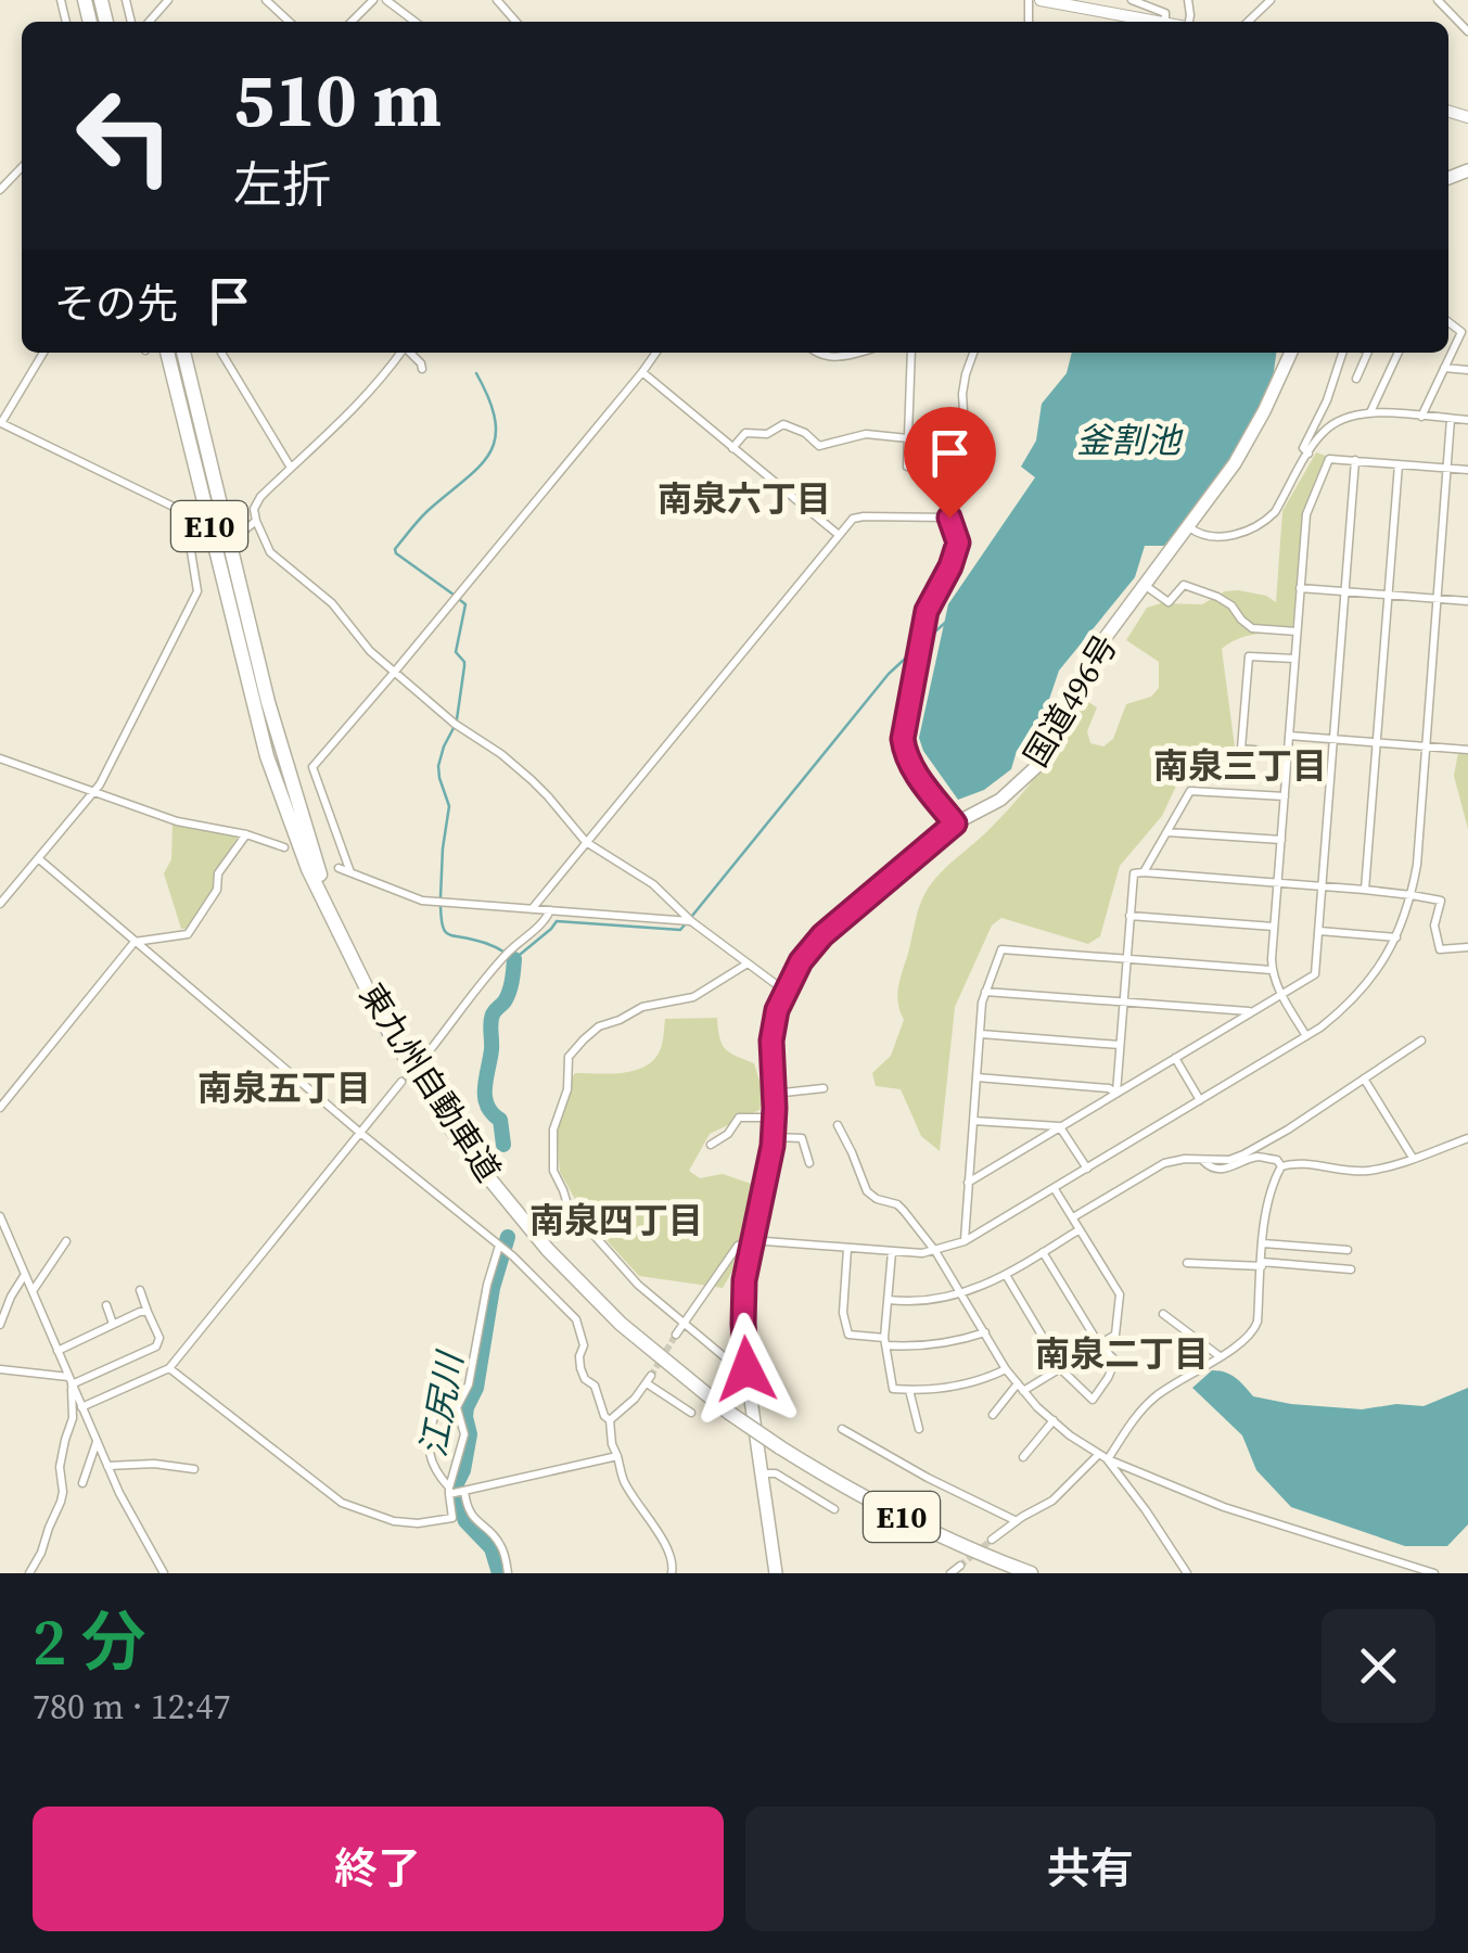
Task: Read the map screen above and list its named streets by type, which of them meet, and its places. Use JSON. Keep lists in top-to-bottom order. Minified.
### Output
{"streets":{"highway":["E10","国道496号","東九州自動車道"]},"districts":["南泉六丁目","南泉三丁目","南泉五丁目","南泉四丁目","南泉二丁目"],"water":["釜割池","江尻川"],"page":{"turn":["510 m","左折"],"then":"その先","heading":["2 分","780 m · 12:47"],"buttons":["終了","共有"]}}
